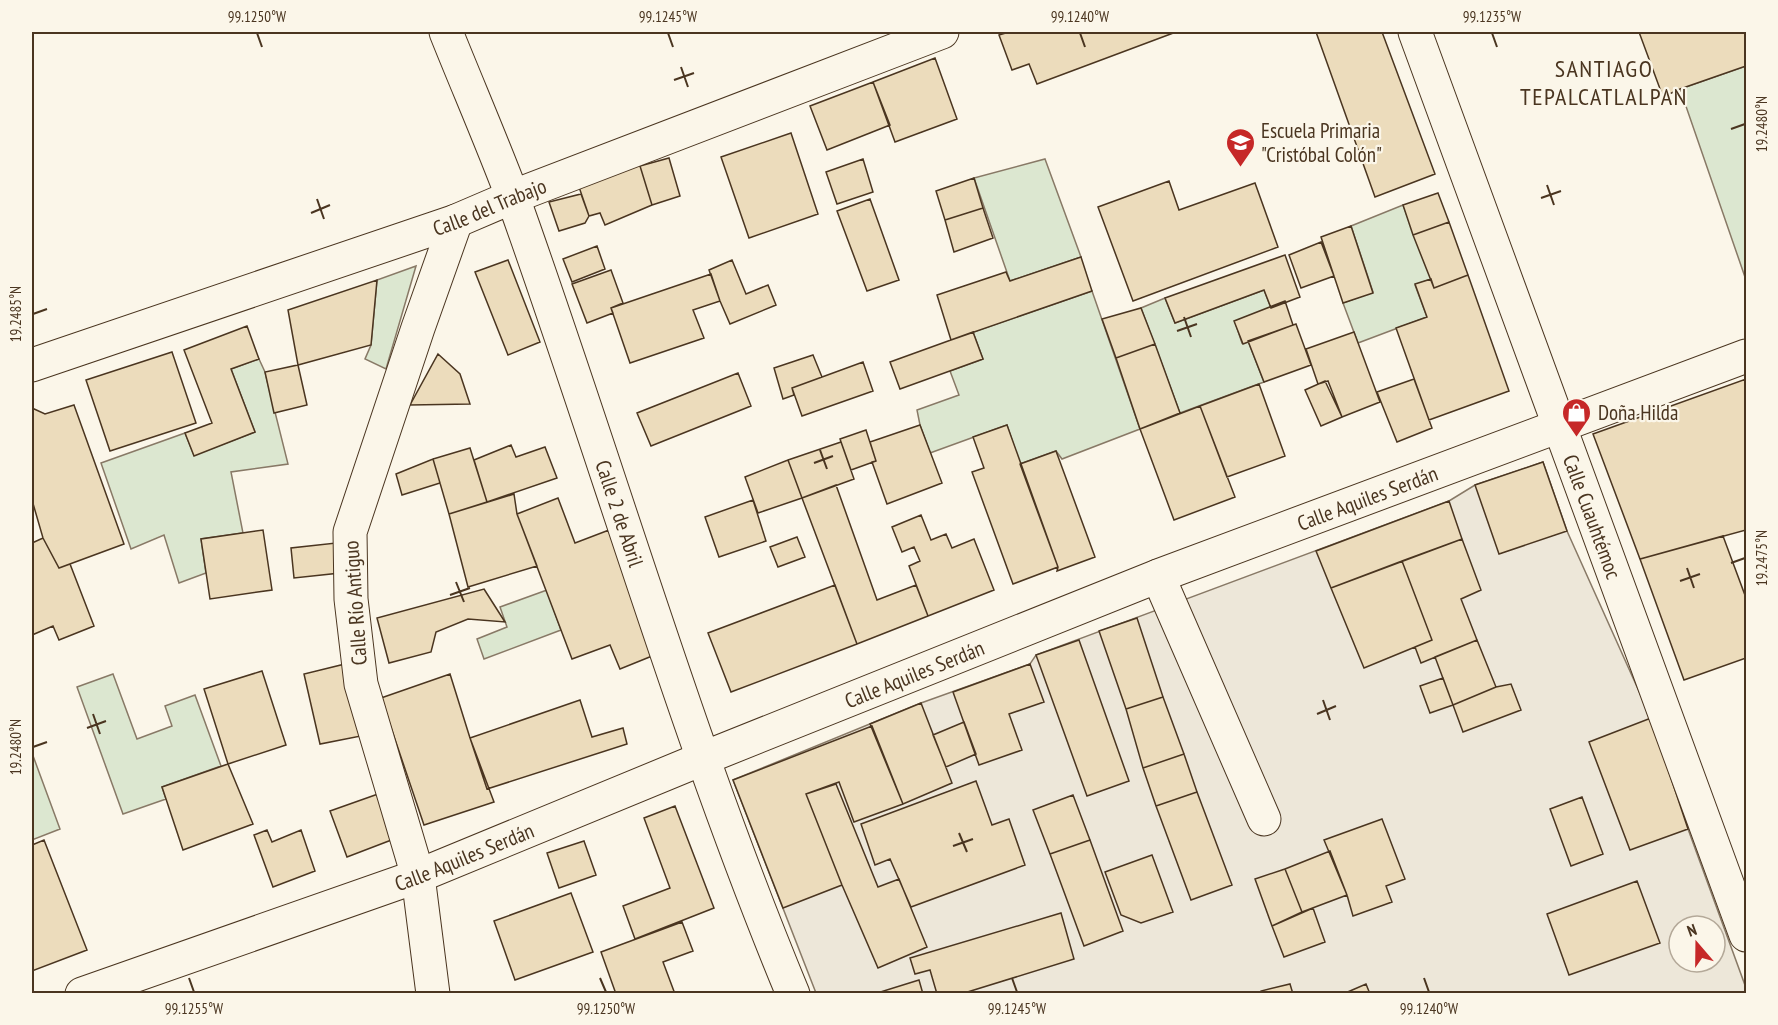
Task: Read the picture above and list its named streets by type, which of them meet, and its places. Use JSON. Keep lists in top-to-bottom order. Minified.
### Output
{"streets":{"street":["Calle del Trabajo","Calle Aquiles Serdán","Calle 2 de Abril","Calle Cuauhtémoc","Calle Río Antiguo"]},"crossings":[["Calle del Trabajo","Calle 2 de Abril"],["Calle del Trabajo","Calle Río Antiguo"],["Calle Aquiles Serdán","Calle 2 de Abril"],["Calle Aquiles Serdán","Calle Cuauhtémoc"],["Calle Aquiles Serdán","Calle Río Antiguo"]],"districts":["SANTIAGO TEPALCATLALPAN"],"places":{"school or university":["Escuela Primaria \"Cristóbal Colón\""],"shop":["Doña Hilda"]},"north":"top","coordinates":["99.1250°W","99.1245°W","99.1240°W","99.1235°W","19.2480°N","19.2485°N","19.2475°N","99.1255°W"]}
